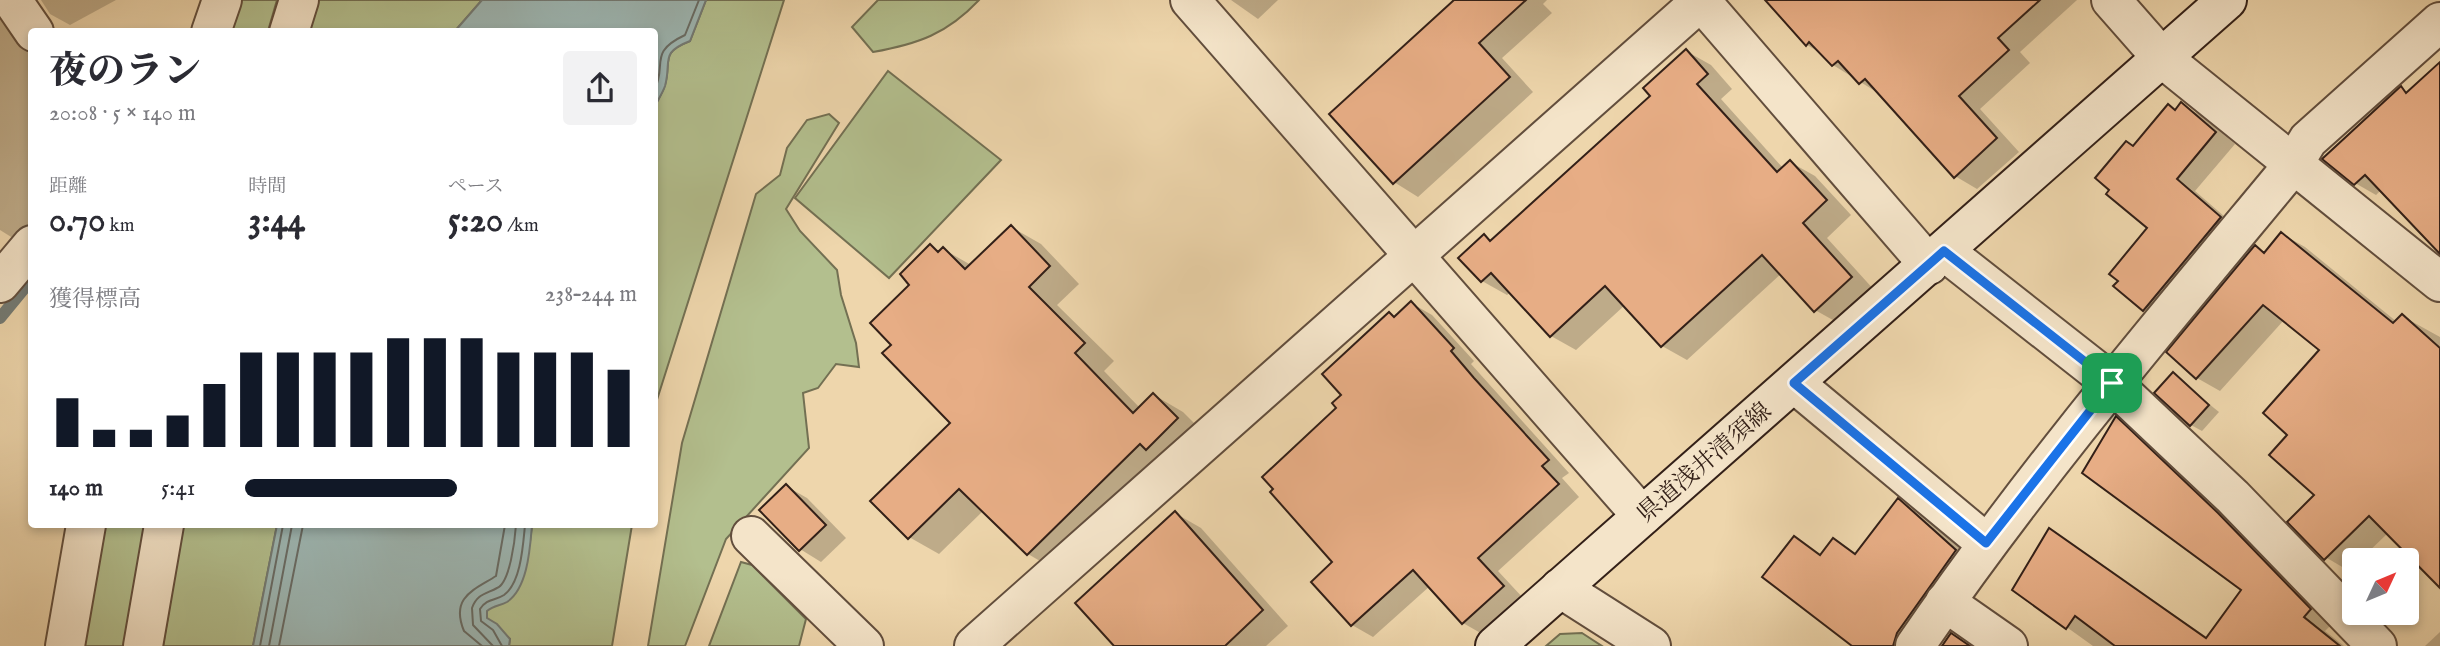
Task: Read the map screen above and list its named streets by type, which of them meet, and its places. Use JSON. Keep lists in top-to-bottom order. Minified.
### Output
{"streets":{"street":["県道浅井清須線"]},"north":"top right","page":{"heading":["夜のラン","20:08 · 5 × 140 m"],"stats":[["距離","0.70 km"],["時間","3:44"],["ペース","5:20 /km"]],"chart":["獲得標高","238–244 m"],"list":[{"name":"140 m","note":"5:41"}]}}
